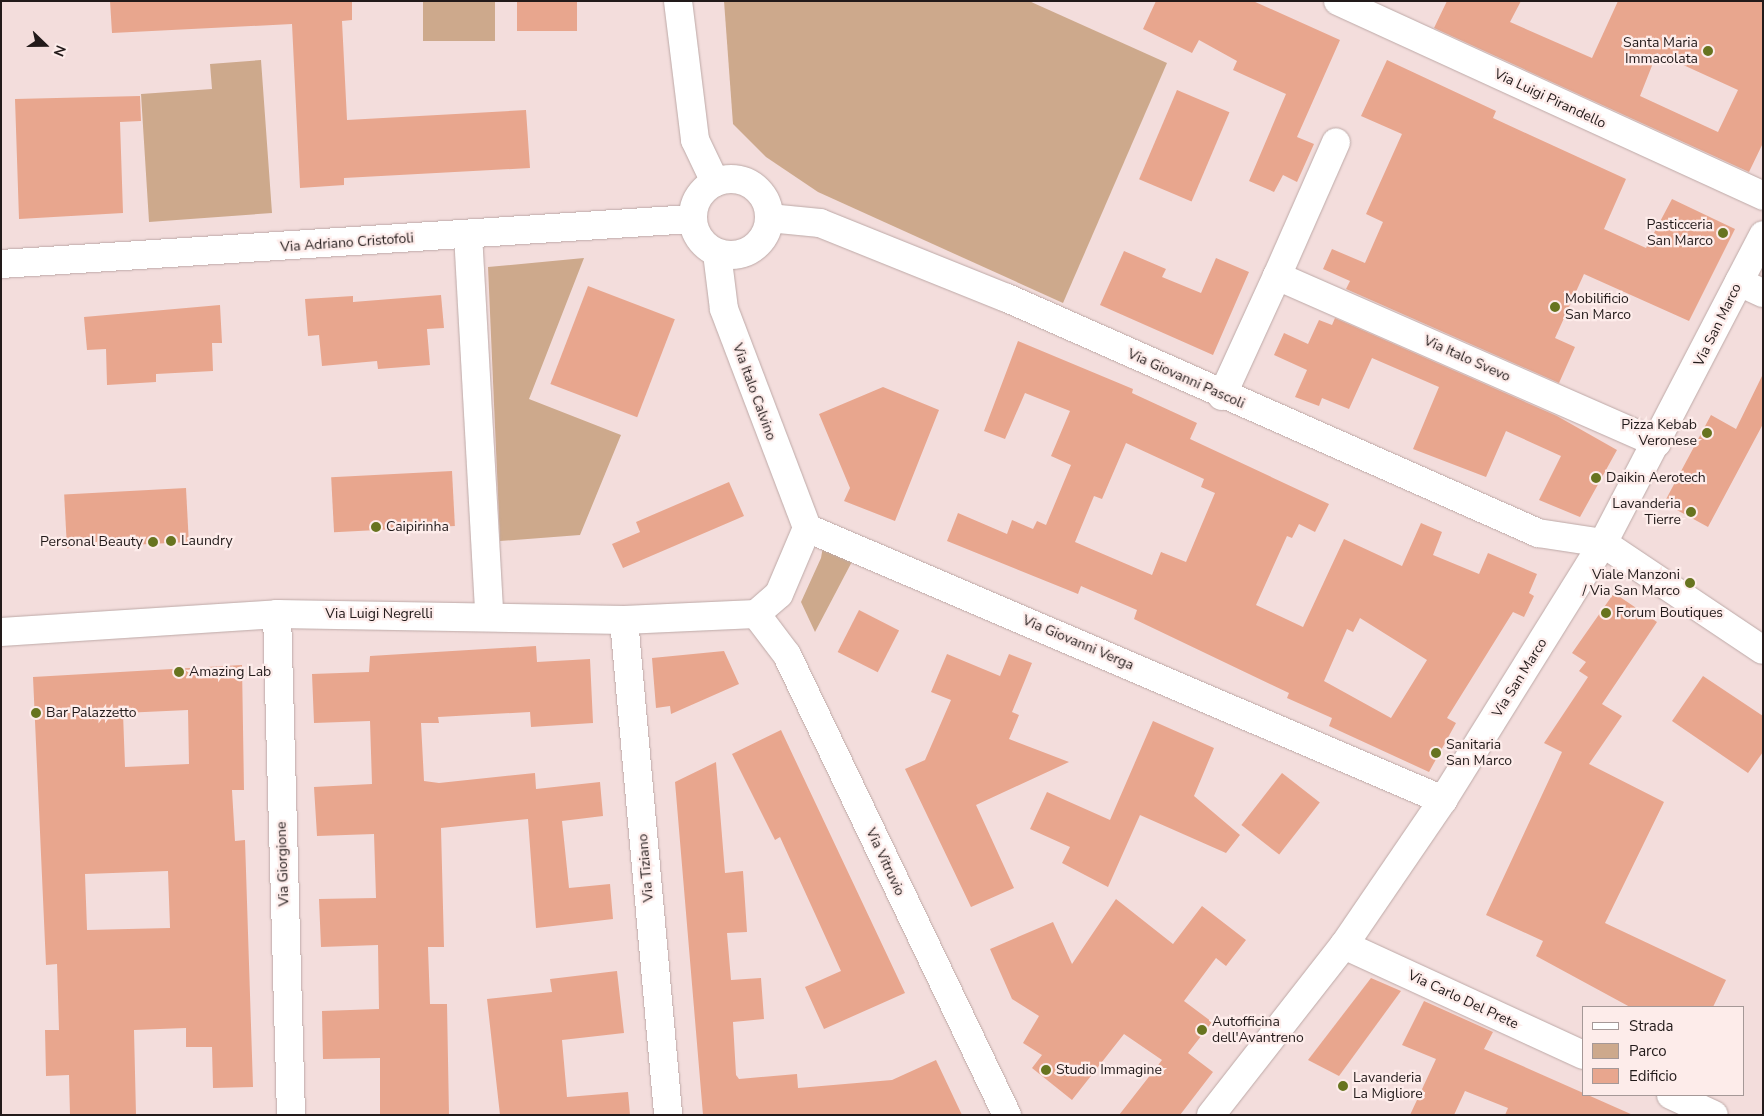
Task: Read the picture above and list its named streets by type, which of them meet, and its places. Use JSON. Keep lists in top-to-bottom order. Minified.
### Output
{"streets":{"street":["Via Luigi Pirandello","Via Adriano Cristofoli","Via San Marco","Via Italo Svevo","Via Giovanni Pascoli","Via Italo Calvino","Via Luigi Negrelli","Via Giovanni Verga","Via Vitruvio","Via Giorgione","Via Tiziano","Via Carlo Del Prete"]},"crossings":[["Via Adriano Cristofoli","Via Giovanni Pascoli"],["Via Adriano Cristofoli","Via Italo Calvino"],["Via San Marco","Via Italo Svevo"],["Via San Marco","Via Giovanni Pascoli"],["Via San Marco","Via Giovanni Verga"],["Via San Marco","Via Carlo Del Prete"],["Via Giovanni Pascoli","Via Italo Calvino"],["Via Italo Calvino","Via Giovanni Verga"],["Via Luigi Negrelli","Via Vitruvio"],["Via Luigi Negrelli","Via Giorgione"],["Via Luigi Negrelli","Via Tiziano"]],"places":["Santa Maria Immacolata","Pasticceria San Marco","Mobilificio San Marco","Pizza Kebab Veronese","Daikin Aerotech","Lavanderia Tierre","Caipirinha","Laundry","Personal Beauty","Viale Manzoni / Via San Marco","Forum Boutiques","Amazing Lab","Bar Palazzetto","Sanitaria San Marco","Autofficina dell'Avantreno","Studio Immagine","Lavanderia La Migliore"],"legend":["Strada","Parco","Edificio"],"north":"right"}
